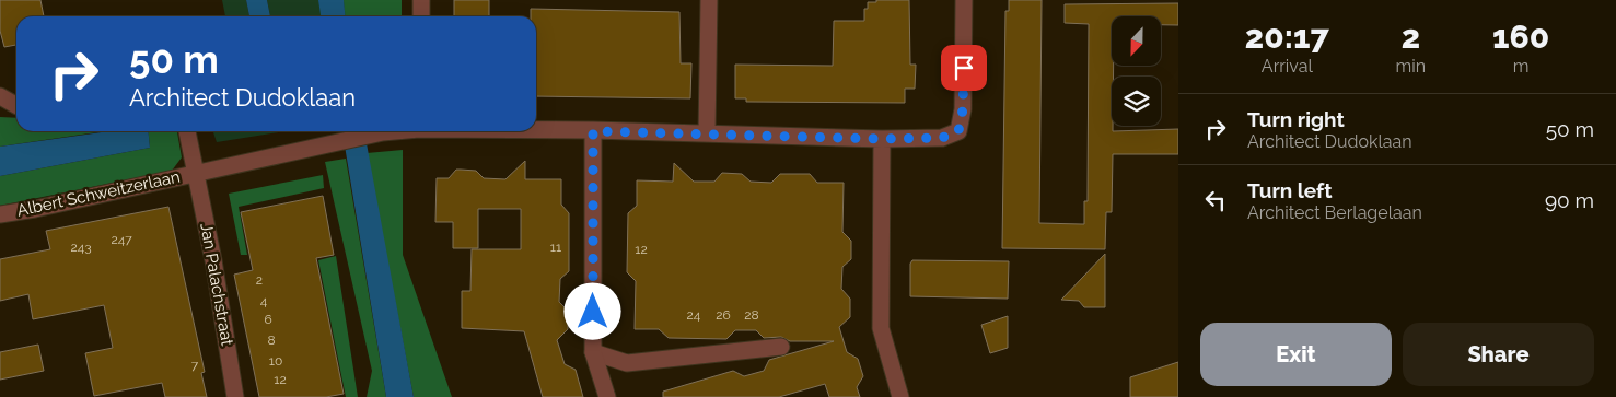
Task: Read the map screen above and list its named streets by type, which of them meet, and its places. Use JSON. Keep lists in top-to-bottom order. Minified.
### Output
{"streets":{"street":["Albert Schweitzerlaan","Jan Palachstraat"]},"crossings":[["Albert Schweitzerlaan","Jan Palachstraat"]],"house_numbers":["247","243","11","12","2","4","24","26","28","6","8","10","7","12"],"north":"bottom","page":{"eta":["20:17","Arrival","2","min","160","m"],"turn":["50 m","Architect Dudoklaan"],"list":[{"name":"Turn right","note":"Architect Dudoklaan","value":"50 m"},{"name":"Turn left","note":"Architect Berlagelaan","value":"90 m"}],"buttons":["Exit","Share"]}}
